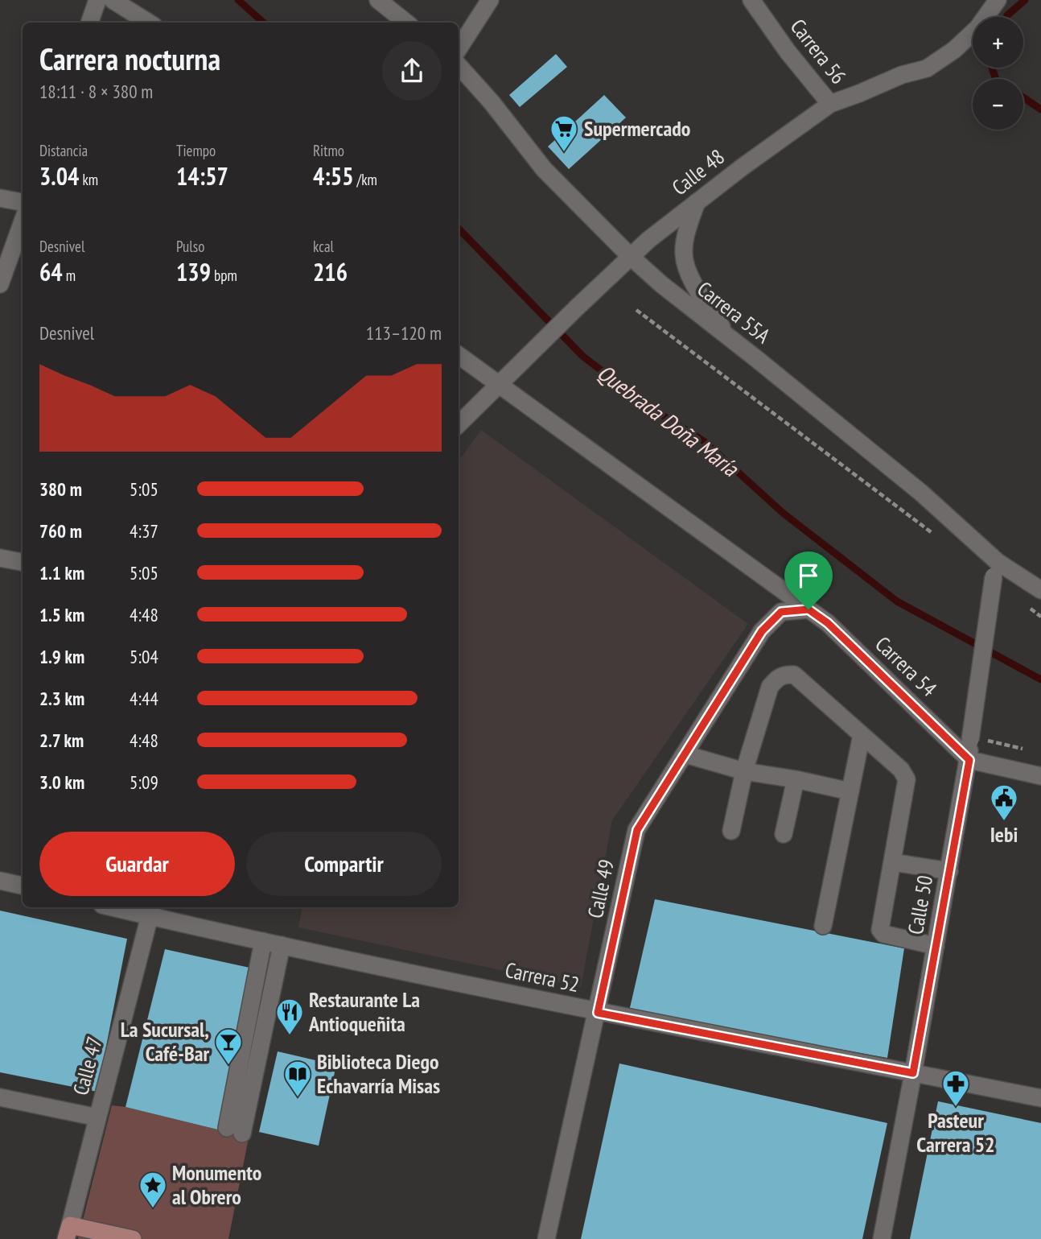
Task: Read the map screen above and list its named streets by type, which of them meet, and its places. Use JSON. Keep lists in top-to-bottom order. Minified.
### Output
{"streets":{"street":["Carrera 56","Calle 48","Carrera 55A","Carrera 54","Calle 49","Calle 50","Carrera 52","Calle 47"]},"crossings":[["Carrera 56","Calle 48"],["Calle 48","Carrera 55A"],["Calle 48","Carrera 54"],["Carrera 55A","Calle 50"],["Carrera 54","Calle 49"],["Carrera 54","Calle 50"],["Calle 49","Carrera 52"],["Calle 50","Carrera 52"],["Carrera 52","Calle 47"]],"water":["Quebrada Doña María"],"places":{"supermarket":["Supermercado"],"public building":["Iebi"],"restaurant":["Restaurante La Antioqueñita"],"bar":["La Sucursal, Café-Bar"],"library":["Biblioteca Diego Echavarría Misas"],"pharmacy":["Pasteur Carrera 52"],"place":["Monumento al Obrero"]},"page":{"map_buttons":["+","−"],"heading":["Carrera nocturna","18:11 · 8 × 380 m"],"stats":[["Distancia","3.04 km"],["Tiempo","14:57"],["Ritmo","4:55 /km"],["Desnivel","64 m"],["Pulso","139 bpm"],["kcal","216"]],"chart":["Desnivel","113–120 m"],"list":[{"name":"380 m","note":"5:05"},{"name":"760 m","note":"4:37"},{"name":"1.1 km","note":"5:05"},{"name":"1.5 km","note":"4:48"},{"name":"1.9 km","note":"5:04"},{"name":"2.3 km","note":"4:44"},{"name":"2.7 km","note":"4:48"},{"name":"3.0 km","note":"5:09"}],"buttons":["Guardar","Compartir"]}}
